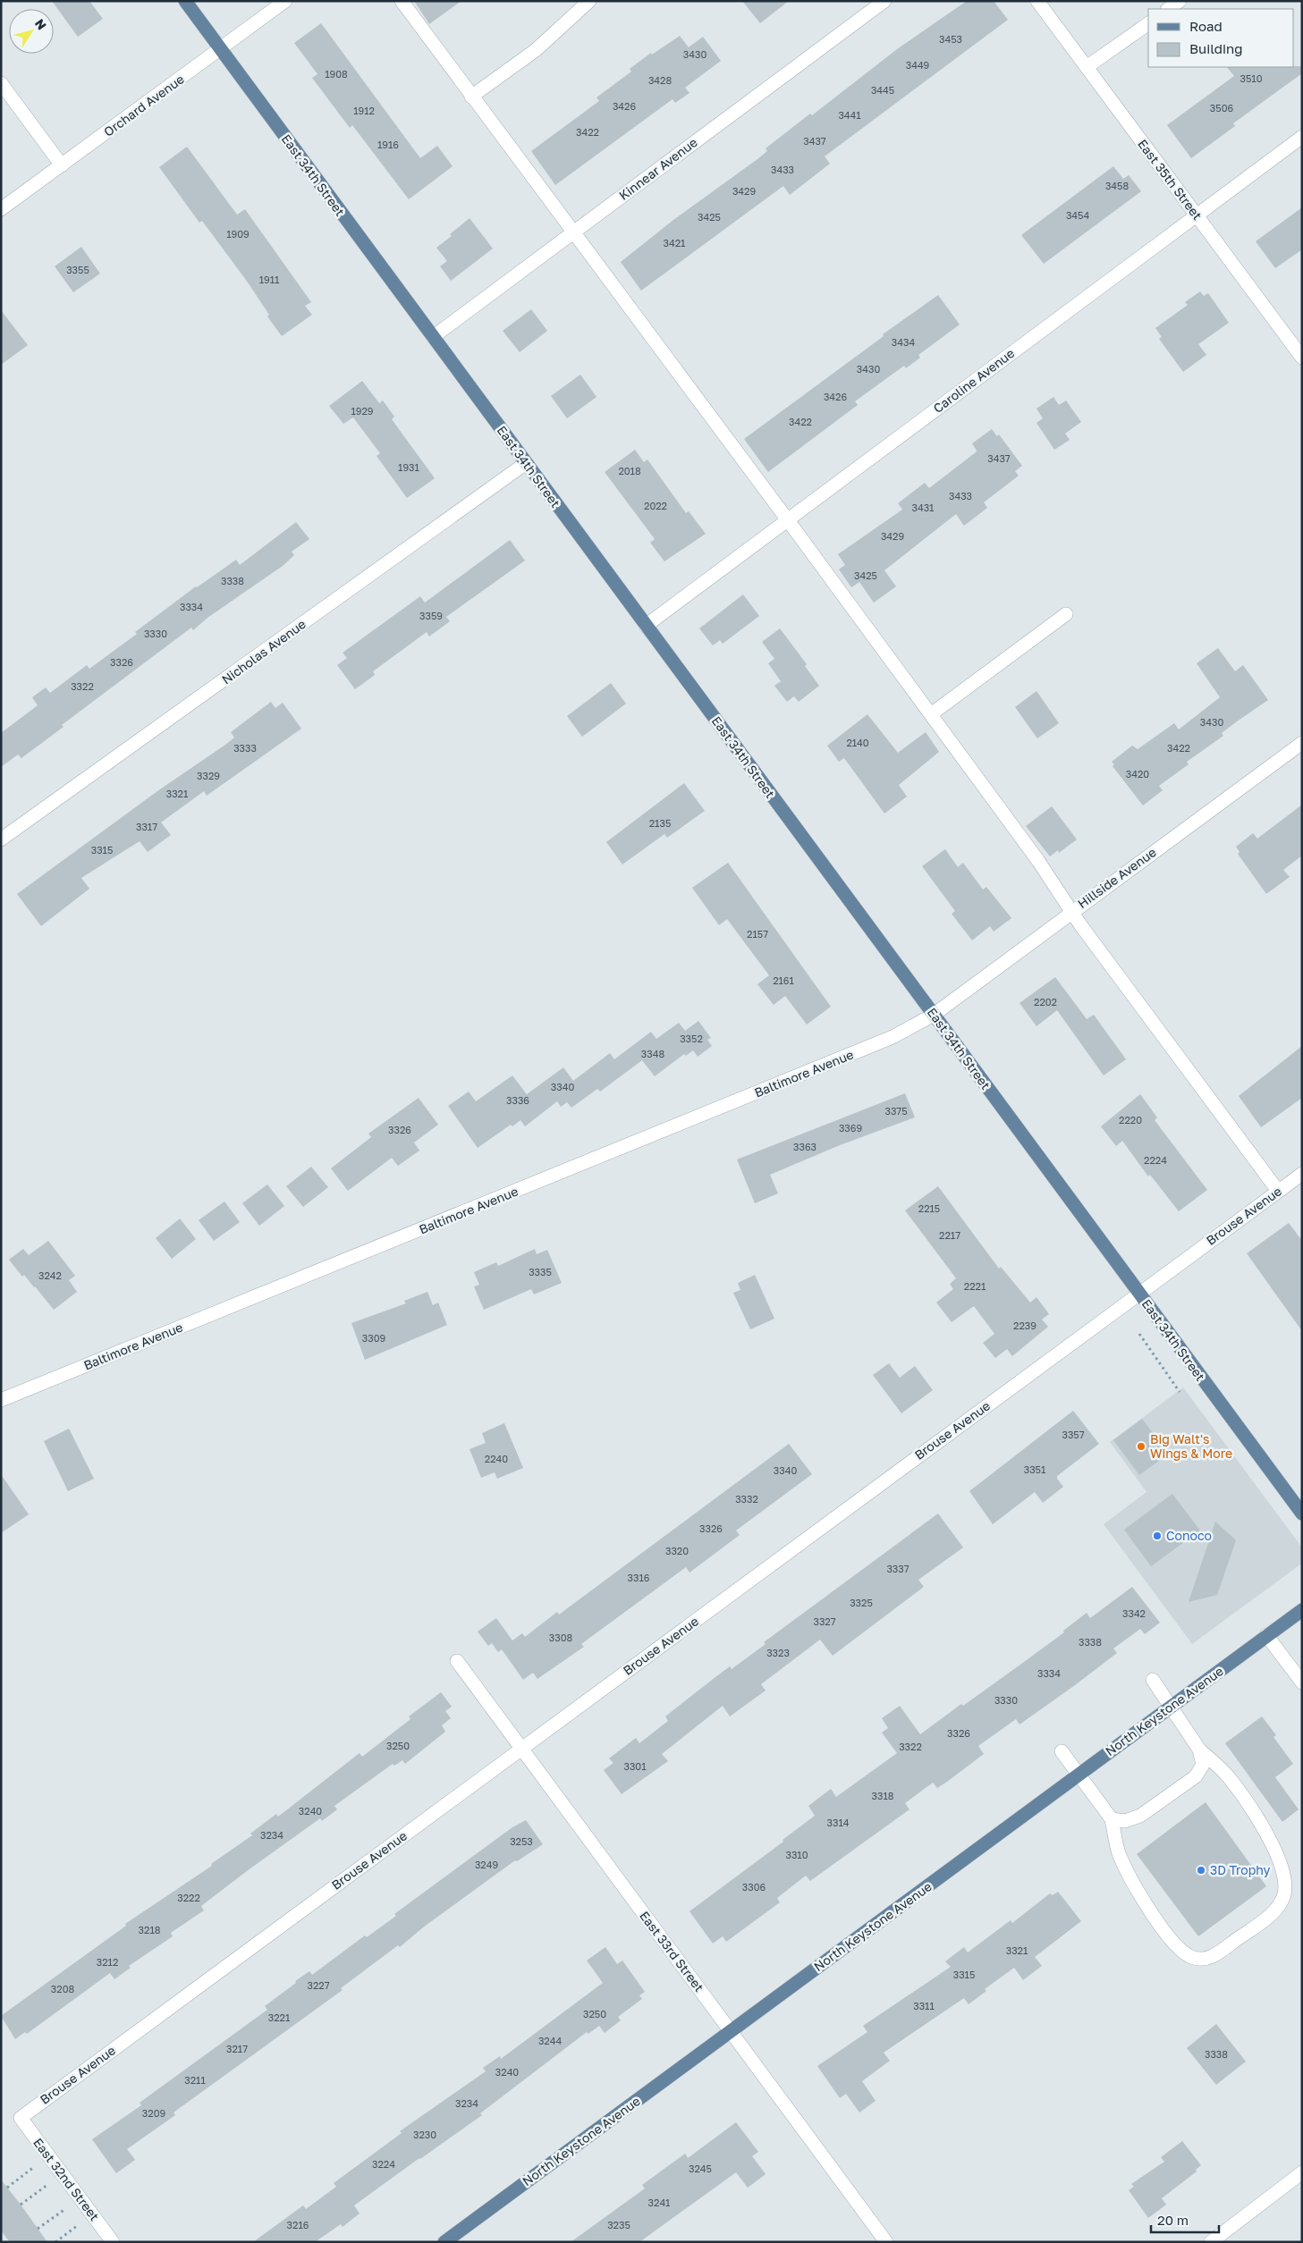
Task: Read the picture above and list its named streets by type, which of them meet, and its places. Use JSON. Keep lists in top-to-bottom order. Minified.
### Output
{"streets":{"main road":["East 34th Street","North Keystone Avenue"],"street":["Orchard Avenue","Kinnear Avenue","East 35th Street","Caroline Avenue","Nicholas Avenue","Hillside Avenue","Baltimore Avenue","Brouse Avenue","East 33rd Street","East 32nd Street"]},"crossings":[["Orchard Avenue","East 34th Street"],["Kinnear Avenue","East 34th Street"],["East 34th Street","Caroline Avenue"],["East 34th Street","Nicholas Avenue"],["East 34th Street","Hillside Avenue"],["East 34th Street","Baltimore Avenue"],["East 34th Street","Brouse Avenue"],["East 35th Street","Caroline Avenue"],["Hillside Avenue","Baltimore Avenue"],["Brouse Avenue","East 33rd Street"],["Brouse Avenue","East 32nd Street"],["North Keystone Avenue","East 33rd Street"]],"places":["Big Walt's Wings & More","Conoco","3D Trophy"],"house_numbers":["3453","3430","3449","1908","3510","3428","3445","3426","3506","1912","3441","3422","3437","1916","3433","3458","3429","3454","3425","1909","3421","3355","1911","3434","3430","3426","1929","3422","3437","1931","2018","3433","2022","3431","3429","3425","3338","3334","3359","3330","3326","3322","3430","2140","3333","3422","3420","3329","3321","2135","3317","3315","2157","2161","2202","3352","3348","3340","3336","3375","2220","3369","3326","3363","2224","2215","2217","3335","3242","2221","2239","3309","3357","2240","3351","3340","3332","3326","3320","3337","3316","3325","3342","3327","3308","3338","3323","3334","3330","3326","3250","3322","3301","3318","3240","3314","3234","3253","3310","3249","3306","3222","3218","3321","3212","3315","3227","3208","3311","3250","3221","3244","3217","3338","3240","3211","3234","3209","3230","3224","3245","3241","3216","3235"],"legend":["Road","Building"],"scale_bar":"20 m","north":"top right"}
